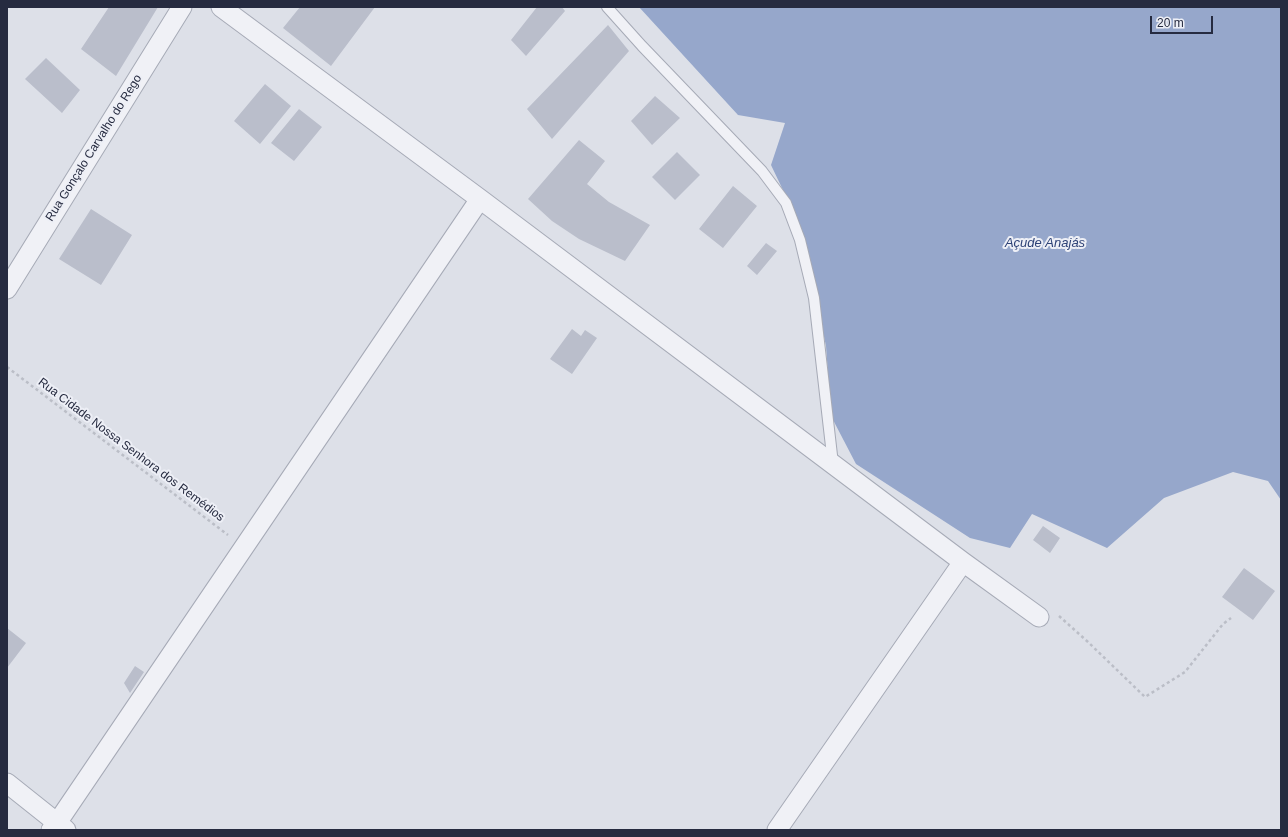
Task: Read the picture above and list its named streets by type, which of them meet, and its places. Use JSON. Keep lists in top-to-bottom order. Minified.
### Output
{"streets":{"street":["Rua Gonçalo Carvalho do Rego"],"path":["Rua Cidade Nossa Senhora dos Remédios"]},"water":["Açude Anajás"],"scale_bar":"20 m"}
